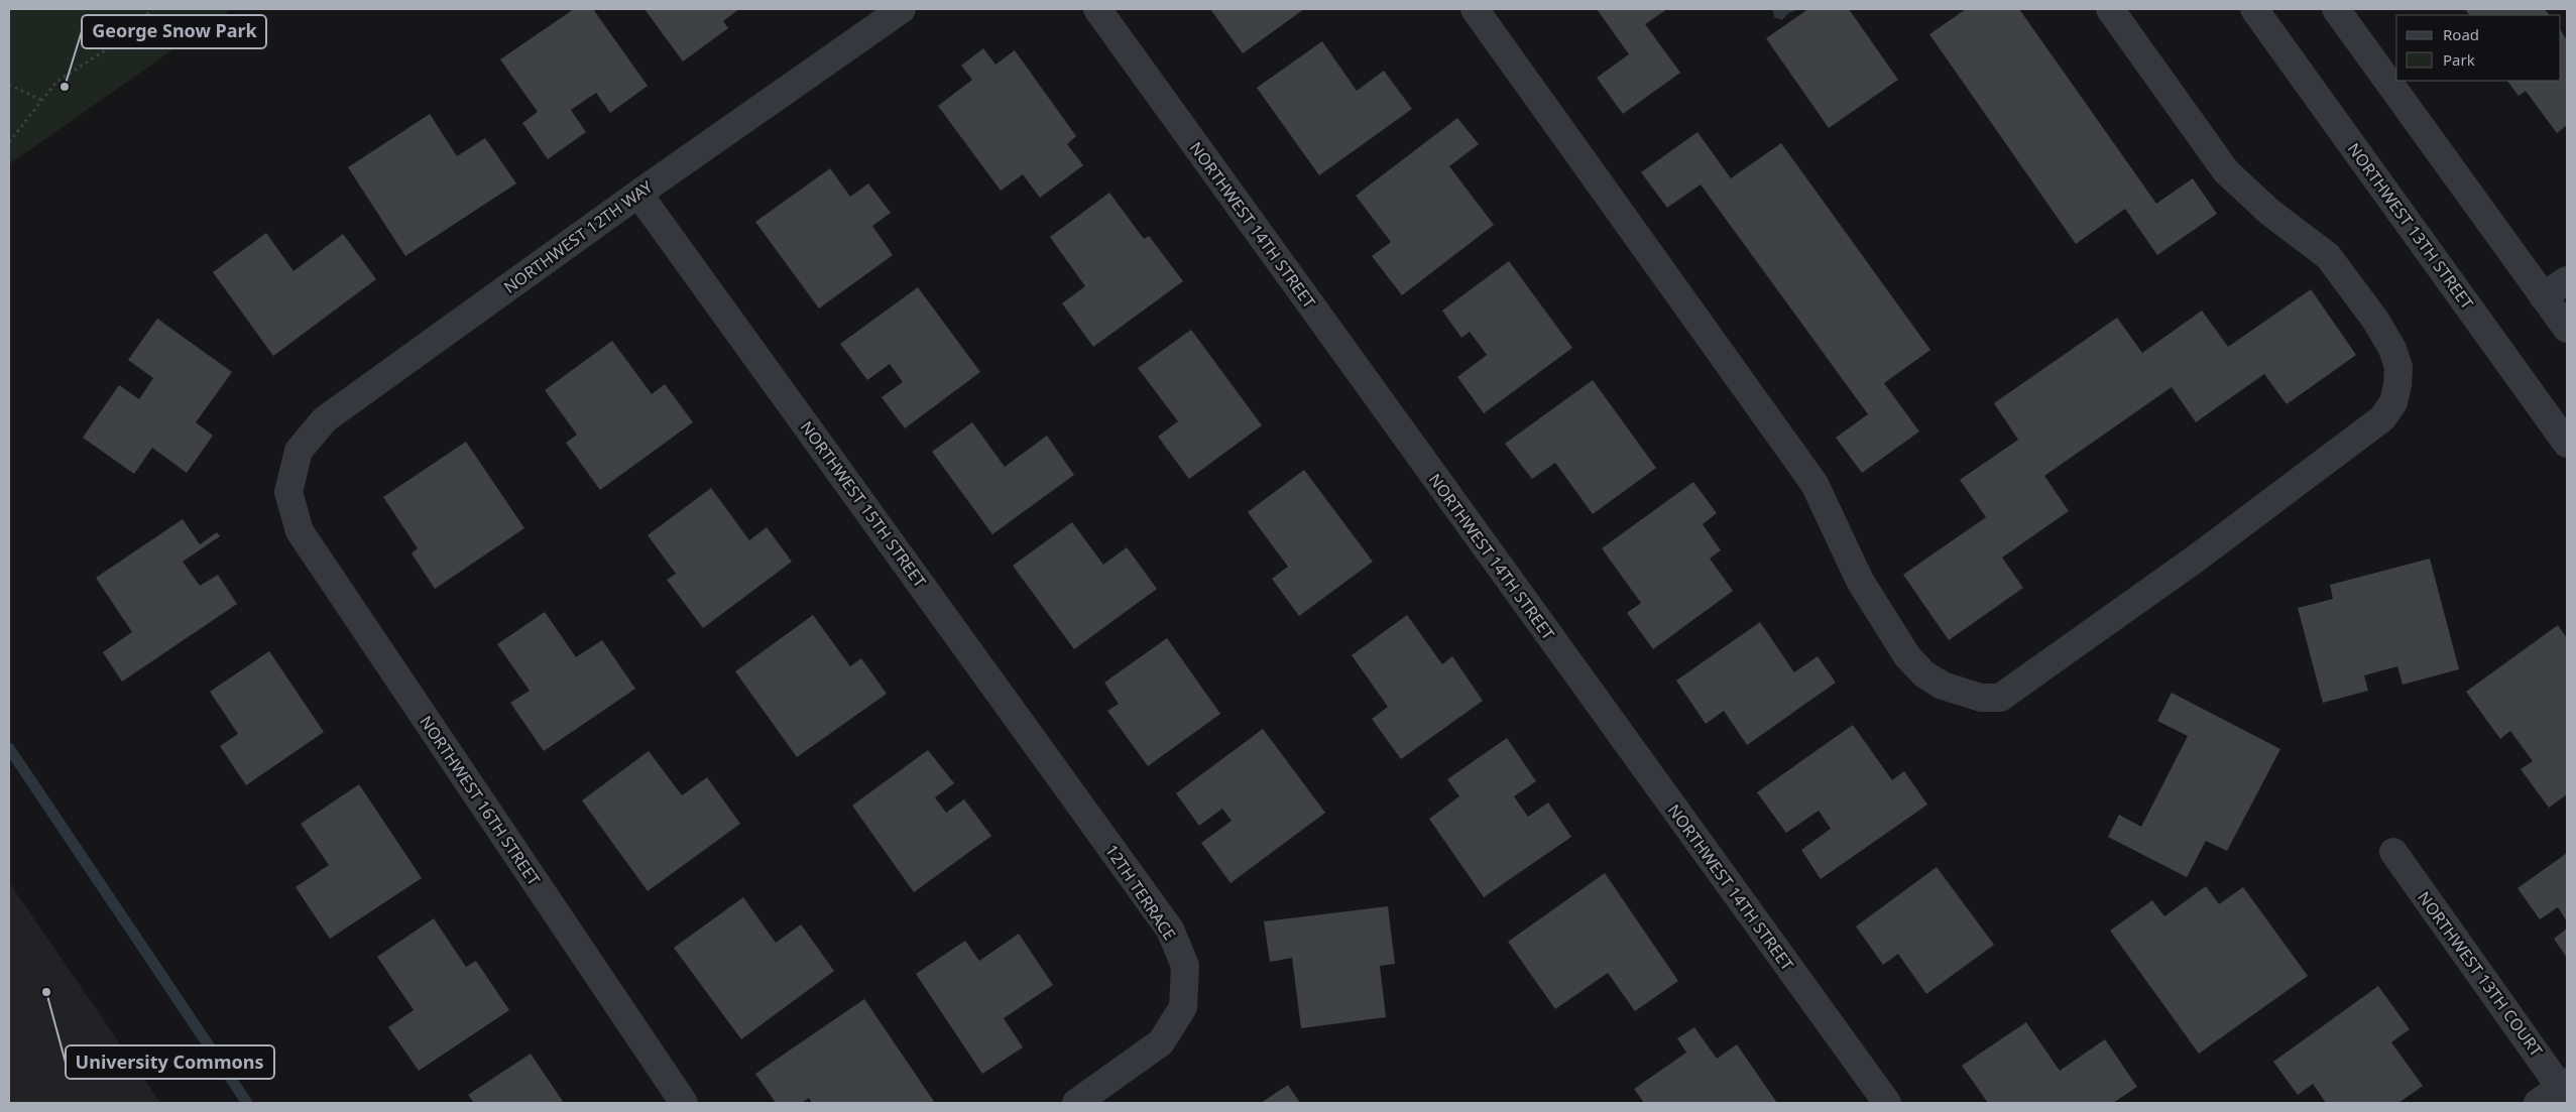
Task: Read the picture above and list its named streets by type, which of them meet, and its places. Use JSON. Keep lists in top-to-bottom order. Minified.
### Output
{"streets":{"street":["NORTHWEST 14TH STREET","NORTHWEST 13TH STREET","NORTHWEST 12TH WAY","NORTHWEST 15TH STREET","NORTHWEST 16TH STREET","12TH TERRACE","NORTHWEST 13TH COURT"]},"crossings":[["NORTHWEST 12TH WAY","NORTHWEST 15TH STREET"],["NORTHWEST 12TH WAY","NORTHWEST 16TH STREET"],["NORTHWEST 15TH STREET","12TH TERRACE"]],"places":["George Snow Park","University Commons"],"legend":["Road","Park"]}
